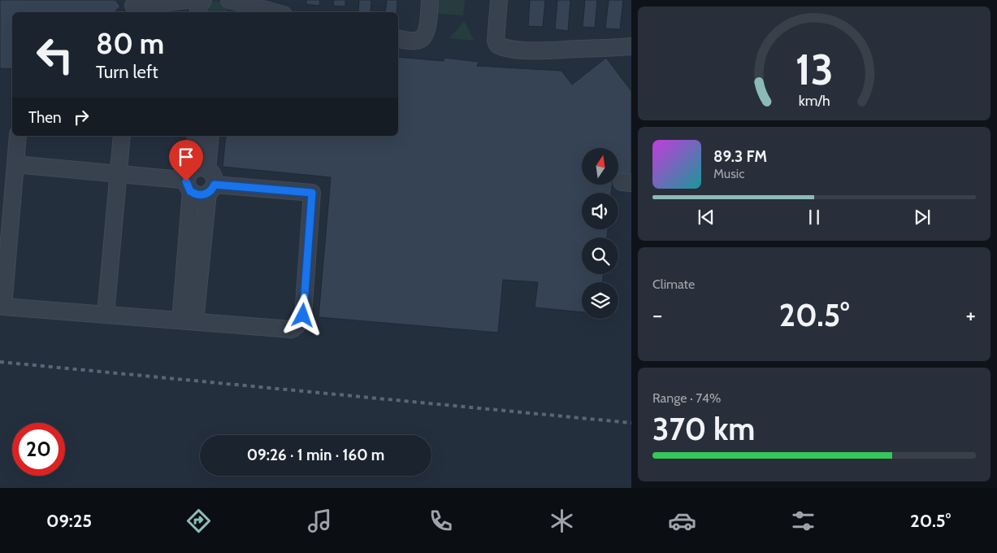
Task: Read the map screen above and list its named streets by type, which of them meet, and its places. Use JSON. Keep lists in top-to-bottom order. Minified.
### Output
{"north":"top","page":{"turn":["80 m","Turn left"],"then":"Then","song":["89.3 FM","Music"],"tile":["Climate",["Range · 74%","370 km"]],"heat":["−","20.5°","+"],"limit":"20","trip":"09:26 · 1 min · 160 m","tabs":["09:25","20.5°"],"gauge":["13","km/h"]}}
